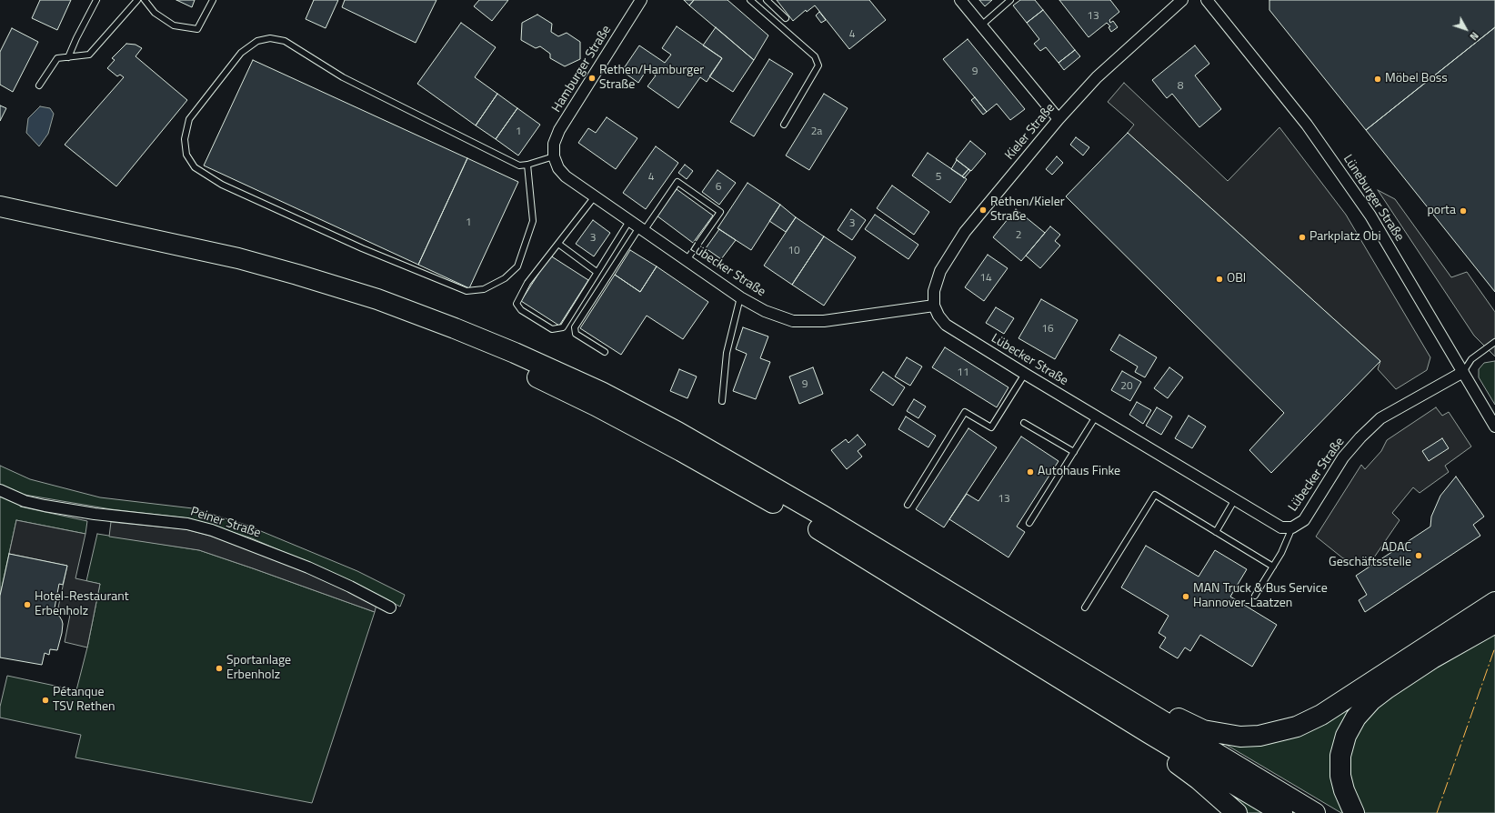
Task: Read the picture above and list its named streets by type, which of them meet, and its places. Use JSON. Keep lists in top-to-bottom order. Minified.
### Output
{"streets":{"street":["Hamburger Straße","Kieler Straße","Lüneburger Straße","Lübecker Straße","Peiner Straße"]},"crossings":[["Hamburger Straße","Lübecker Straße"],["Kieler Straße","Lübecker Straße"],["Lüneburger Straße","Lübecker Straße"]],"places":["Rethen/Hamburger Straße","Möbel Boss","Rethen/Kieler Straße","porta","Parkplatz Obi","OBI","Autohaus Finke","ADAC Geschäftsstelle","MAN Truck & Bus Service Hannover-Laatzen","Hotel-Restaurant Erbenholz","Sportanlage Erbenholz","Pétanque TSV Rethen"],"house_numbers":["13","4","9","8","1","2a","4","5","6","1","3","2","3","10","14","16","11","9","20","13"],"north":"bottom right"}
